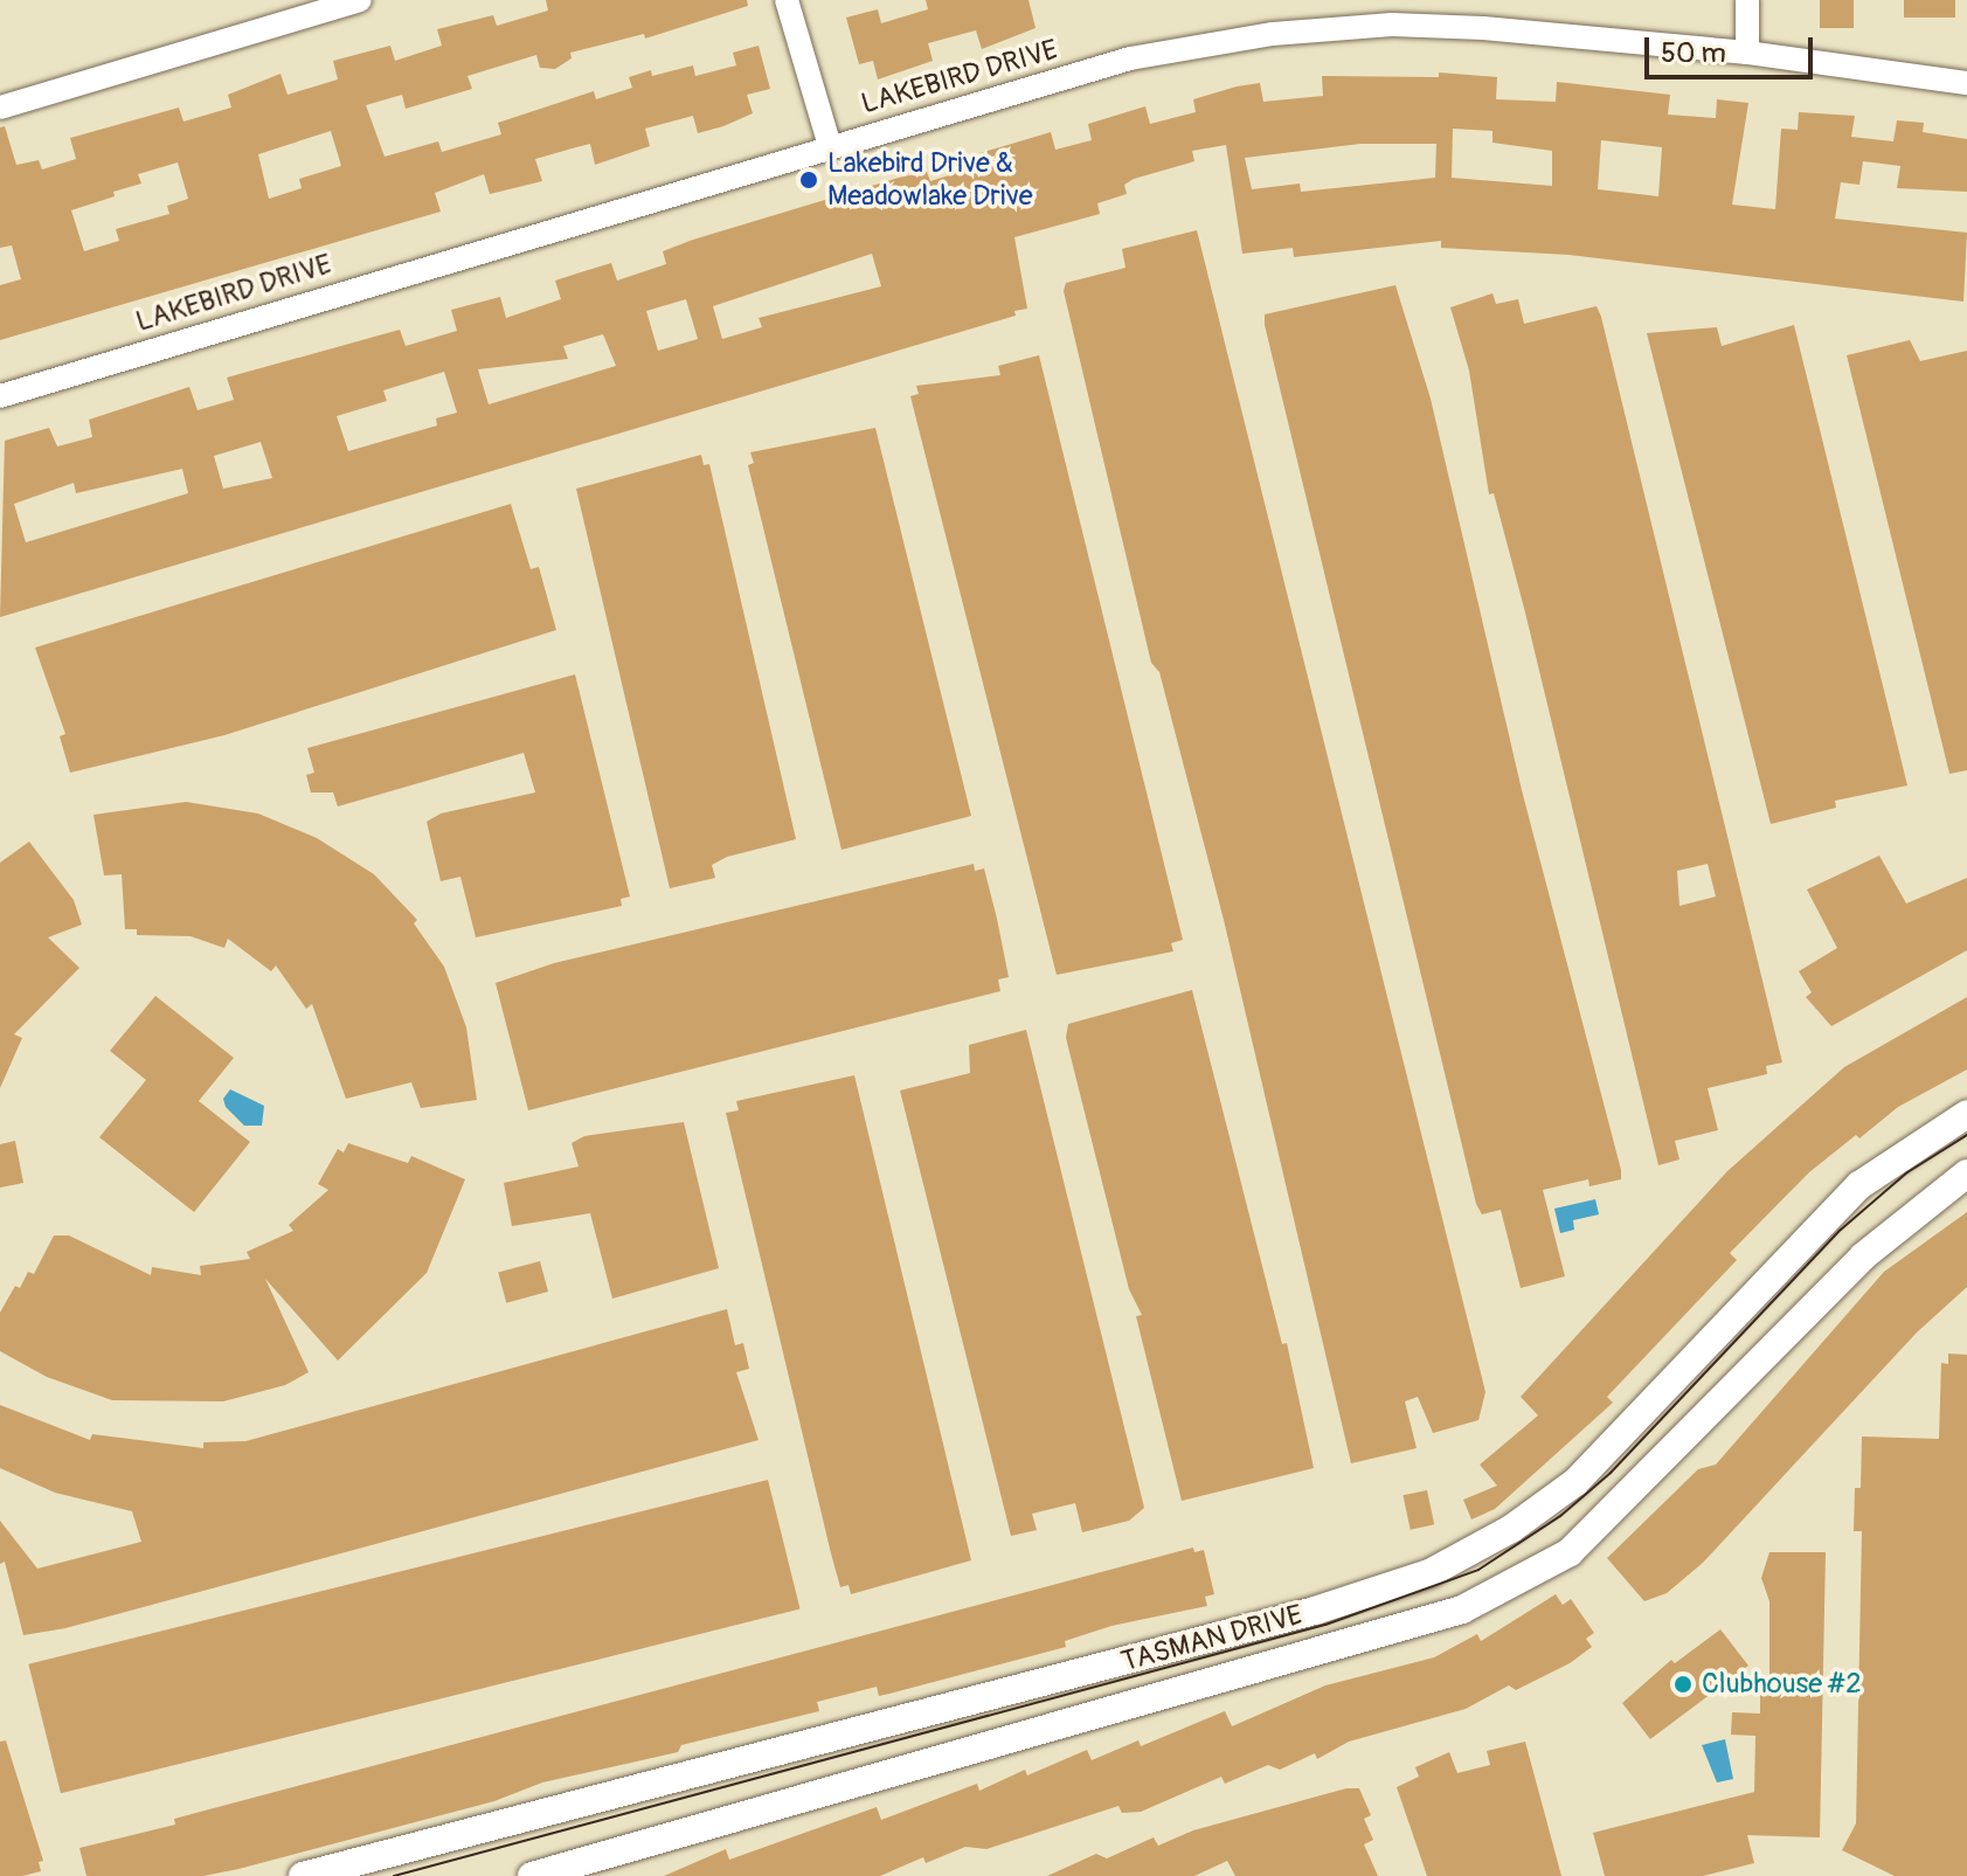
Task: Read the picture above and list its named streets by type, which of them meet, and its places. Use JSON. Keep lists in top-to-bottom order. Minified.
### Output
{"streets":{"street":["LAKEBIRD DRIVE","TASMAN DRIVE"]},"places":["Lakebird Drive & Meadowlake Drive","Clubhouse #2"],"scale_bar":"50 m"}
